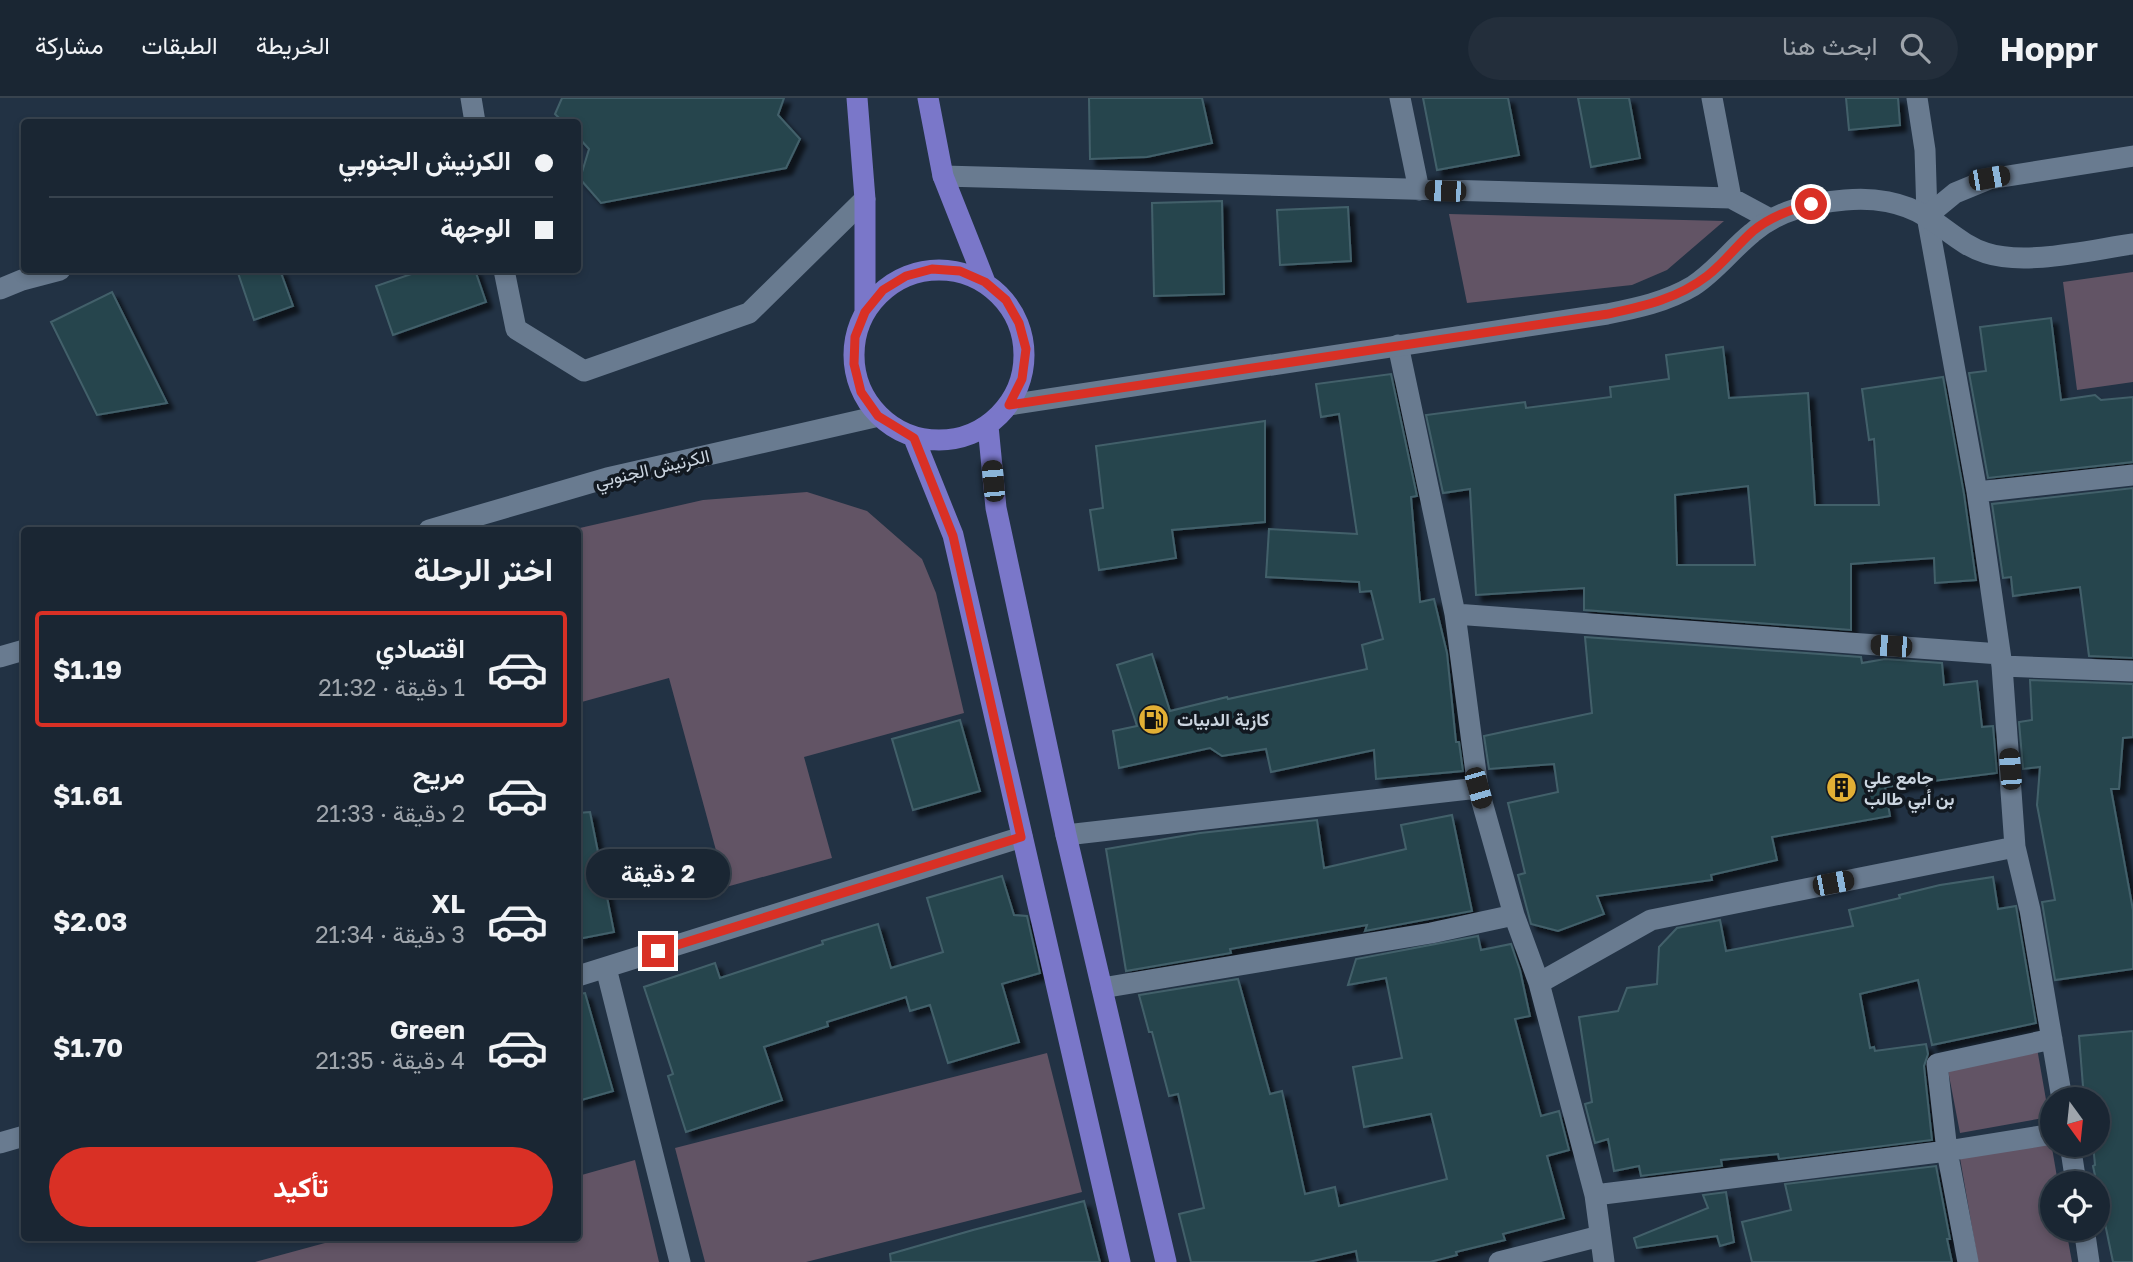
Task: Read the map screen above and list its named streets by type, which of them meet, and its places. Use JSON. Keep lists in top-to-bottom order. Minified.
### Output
{"streets":{"street":["الكرنيش الجنوبي"]},"places":{"fuel station":["كازية الدبيات"],"building":["جامع علي بن أبي طالب"]},"north":"bottom","page":{"header":"Hoppr","search":"ابحث هنا","nav":["الخريطة","الطبقات","مشاركة"],"banner":["الكرنيش الجنوبي","الوجهة"],"heading":"اختر الرحلة","list":[{"name":"اقتصادي","note":"1 دقيقة · 21:32","value":"$1.19"},{"name":"مريح","note":"2 دقيقة · 21:33","value":"$1.61"},{"name":"XL","note":"3 دقيقة · 21:34","value":"$2.03"},{"name":"Green","note":"4 دقيقة · 21:35","value":"$1.70"}],"bubble":"2 دقيقة","buttons":"تأكيد"}}
